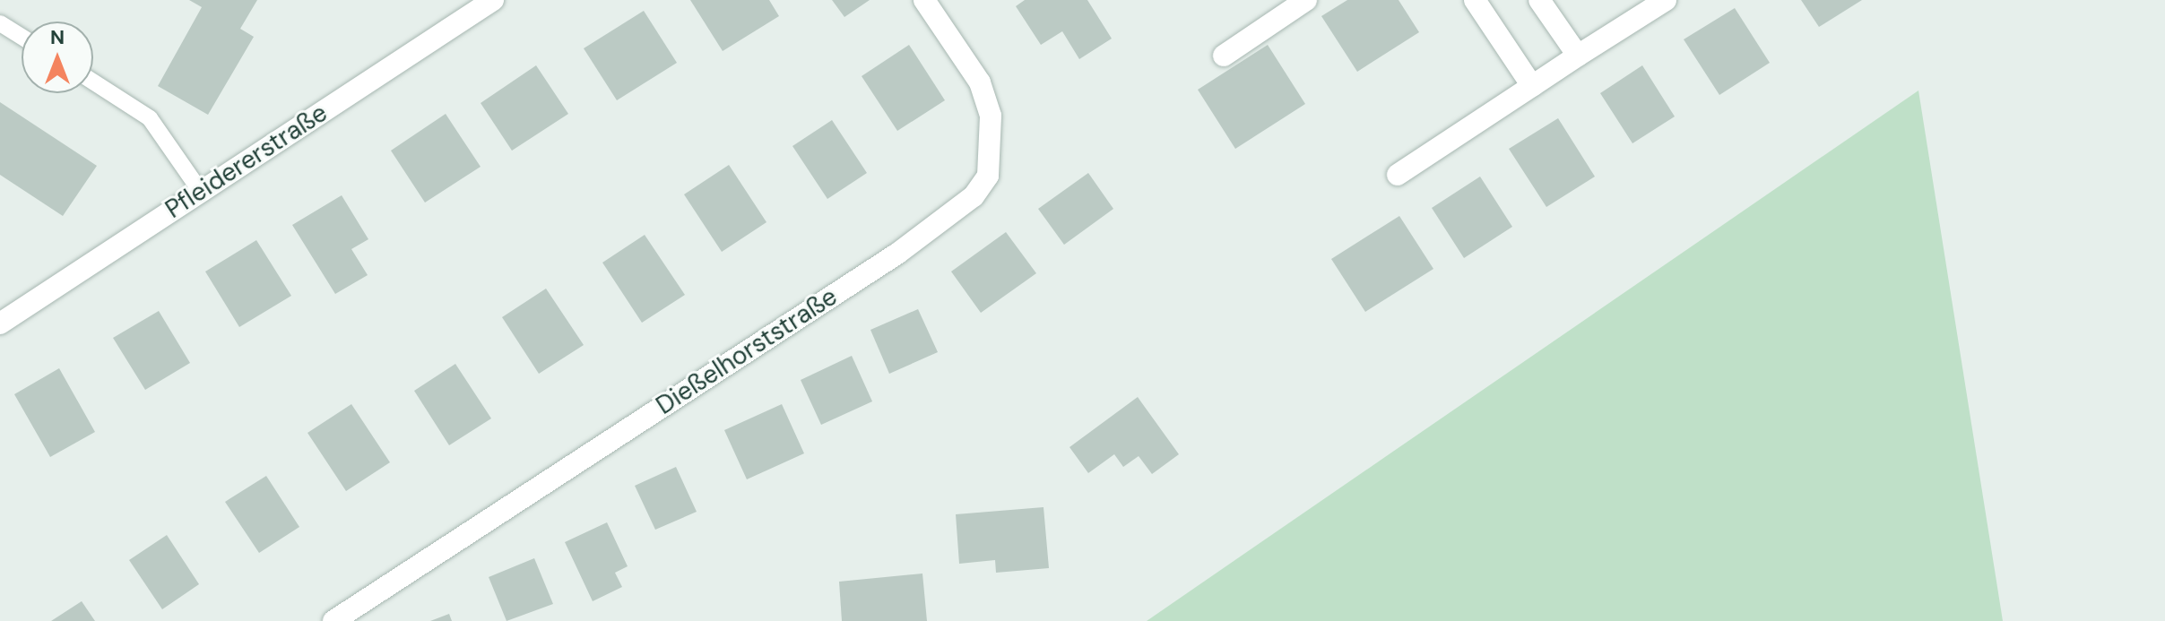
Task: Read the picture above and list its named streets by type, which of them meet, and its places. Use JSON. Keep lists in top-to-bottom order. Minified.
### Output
{"streets":{"street":["Pfleidererstraße","Dießelhorststraße"]},"north":"top"}
